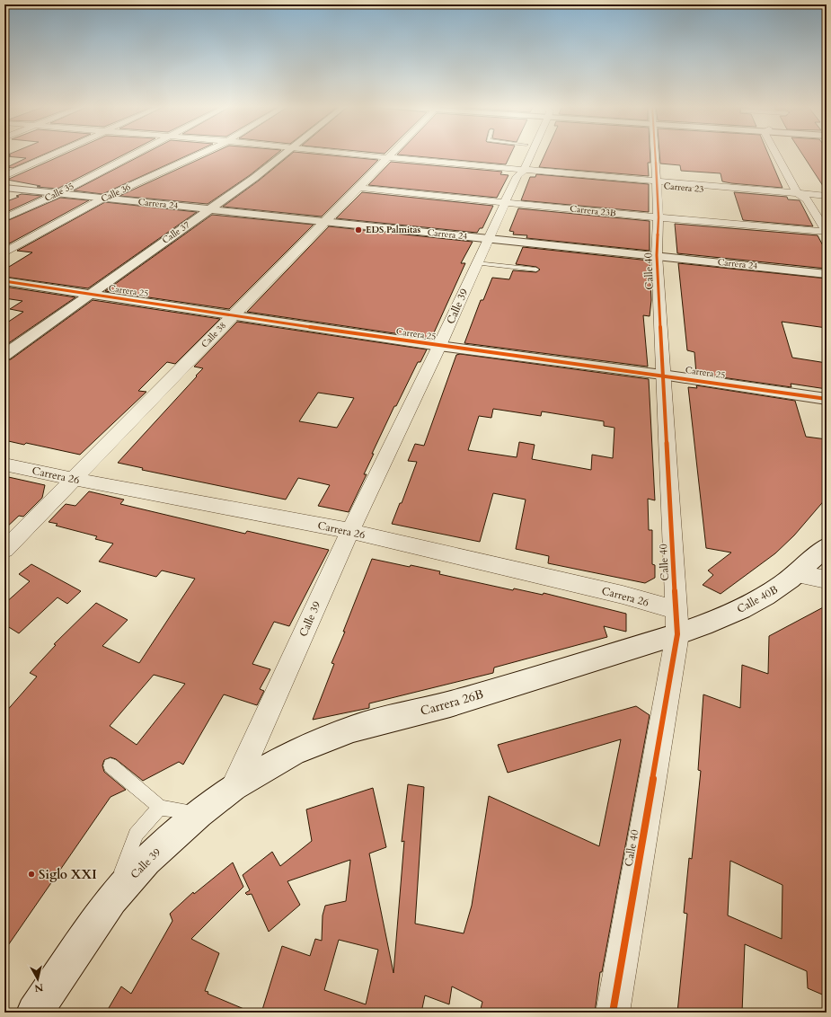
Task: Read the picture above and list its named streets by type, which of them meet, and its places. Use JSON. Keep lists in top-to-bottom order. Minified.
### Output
{"streets":{"street":["Carrera 23","Calle 35","Calle 36","Carrera 24","Carrera 23B","Calle 37","Calle 40","Carrera 25","Calle 39","Calle 38","Carrera 26","Calle 40B","Carrera 26B"]},"crossings":[["Carrera 23","Calle 40"],["Carrera 23","Calle 39"],["Carrera 23","Calle 38"],["Calle 35","Carrera 24"],["Calle 36","Carrera 24"],["Carrera 24","Calle 37"],["Carrera 24","Calle 40"],["Carrera 24","Calle 39"],["Carrera 24","Calle 38"],["Carrera 23B","Calle 40"],["Carrera 23B","Calle 39"],["Carrera 23B","Calle 38"],["Calle 37","Carrera 25"],["Calle 40","Carrera 25"],["Calle 40","Carrera 26"],["Calle 40","Calle 40B"],["Calle 40","Carrera 26B"],["Carrera 25","Calle 39"],["Carrera 25","Calle 38"],["Calle 39","Carrera 26"],["Calle 39","Carrera 26B"],["Calle 38","Carrera 26"],["Carrera 26","Calle 40B"],["Carrera 26","Carrera 26B"],["Calle 40B","Carrera 26B"]],"places":["EDS Palmitas","Siglo XXI"],"north":"bottom"}
